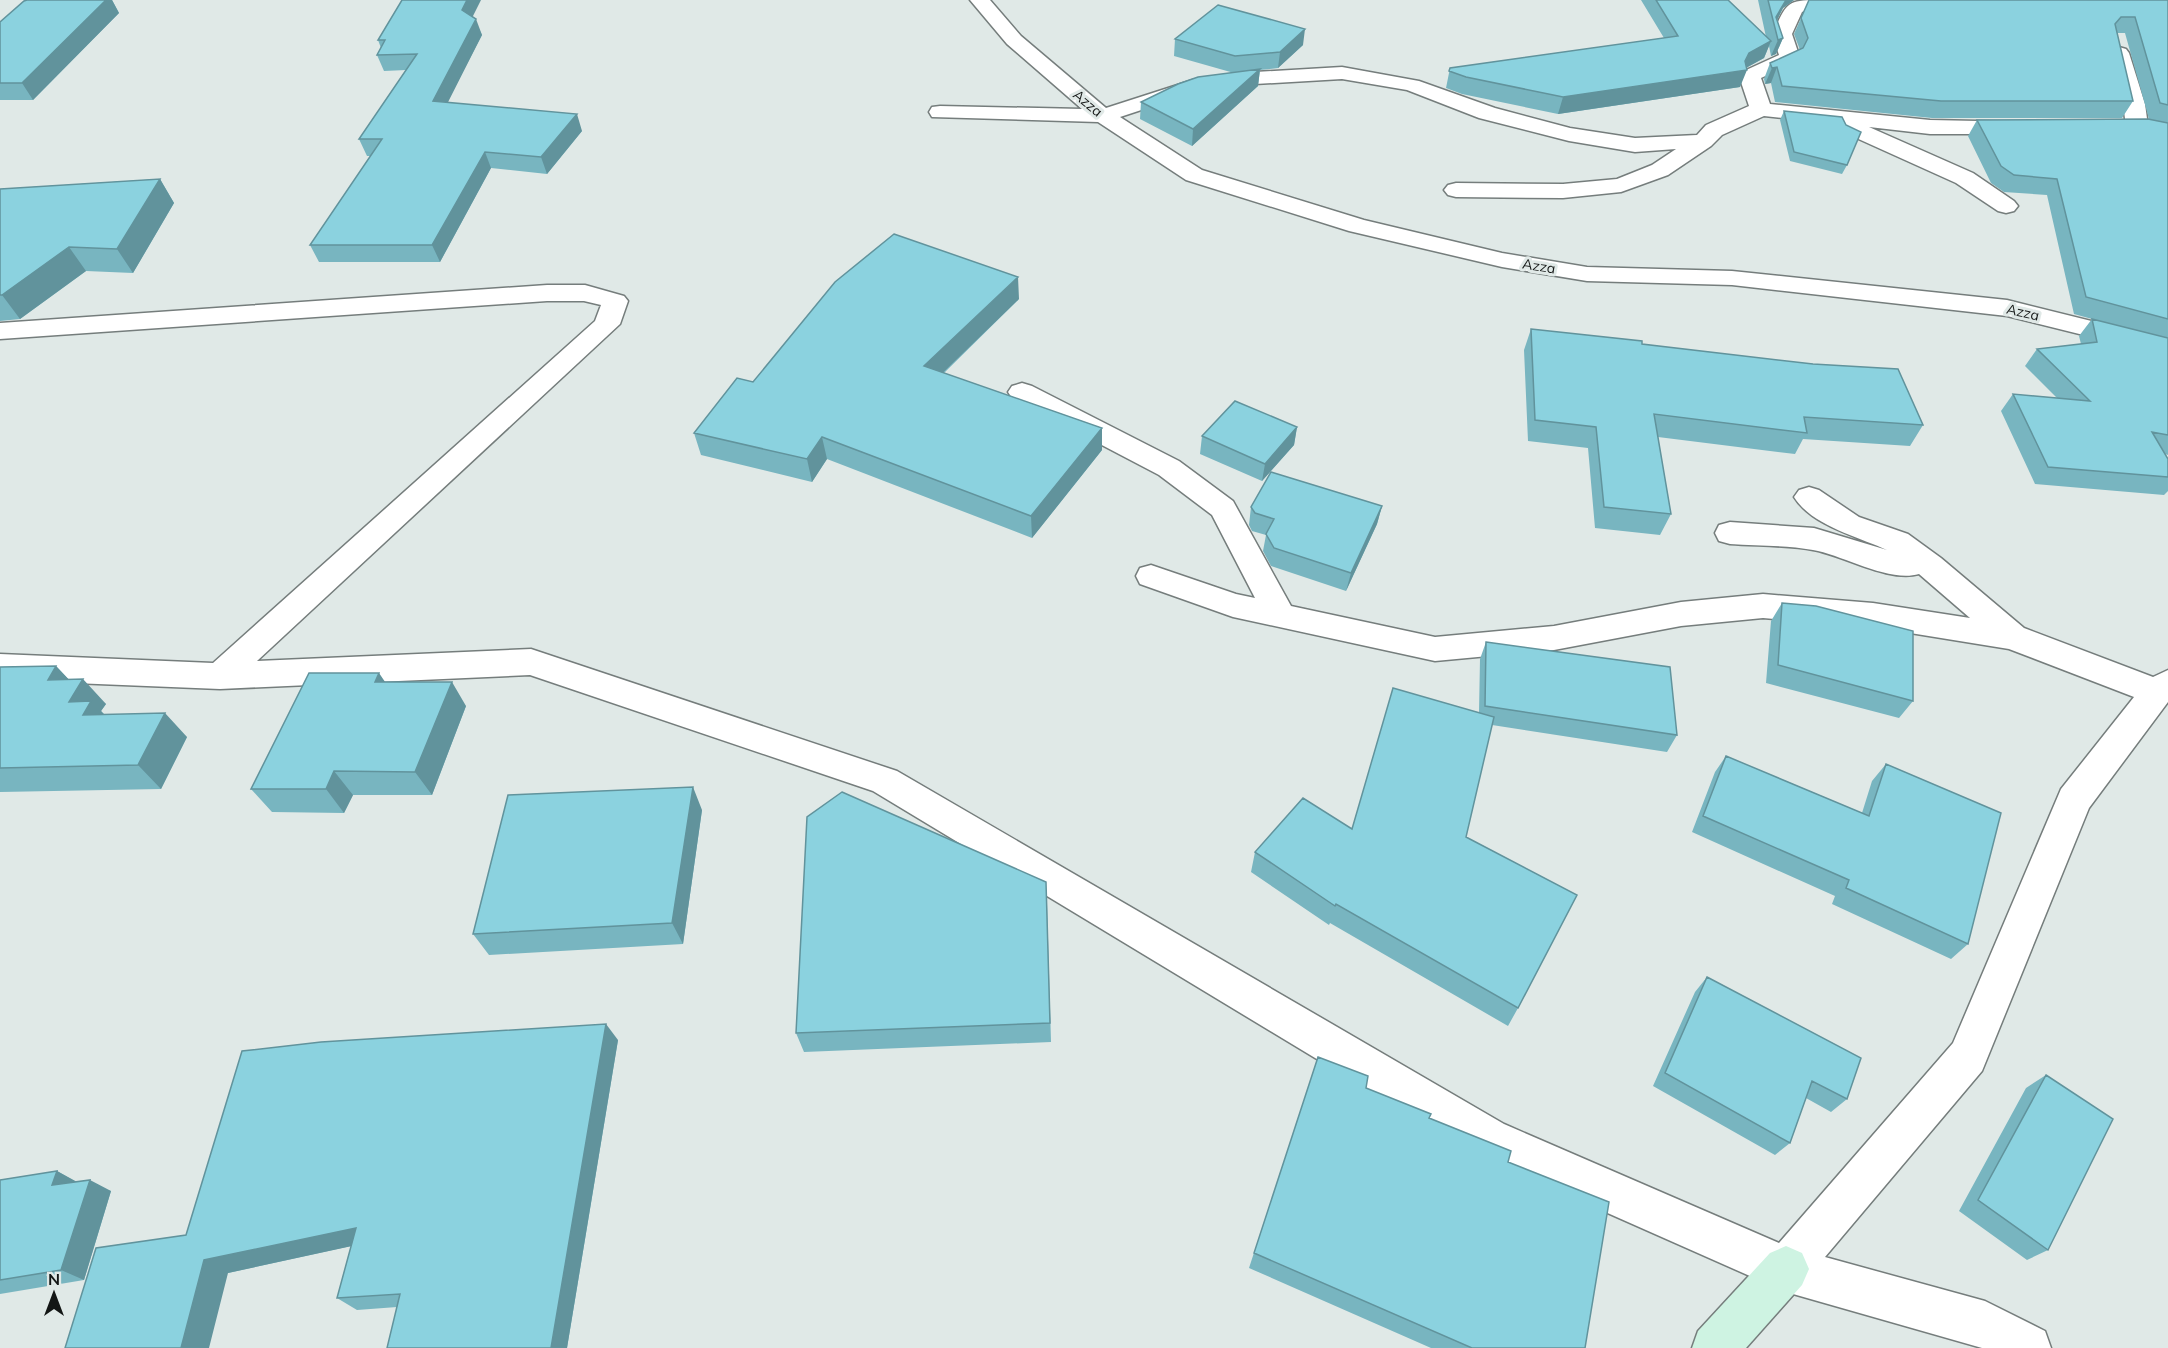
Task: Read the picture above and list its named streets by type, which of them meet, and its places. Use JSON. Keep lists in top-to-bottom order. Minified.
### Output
{"streets":{"street":["Azza"]},"north":"top"}
